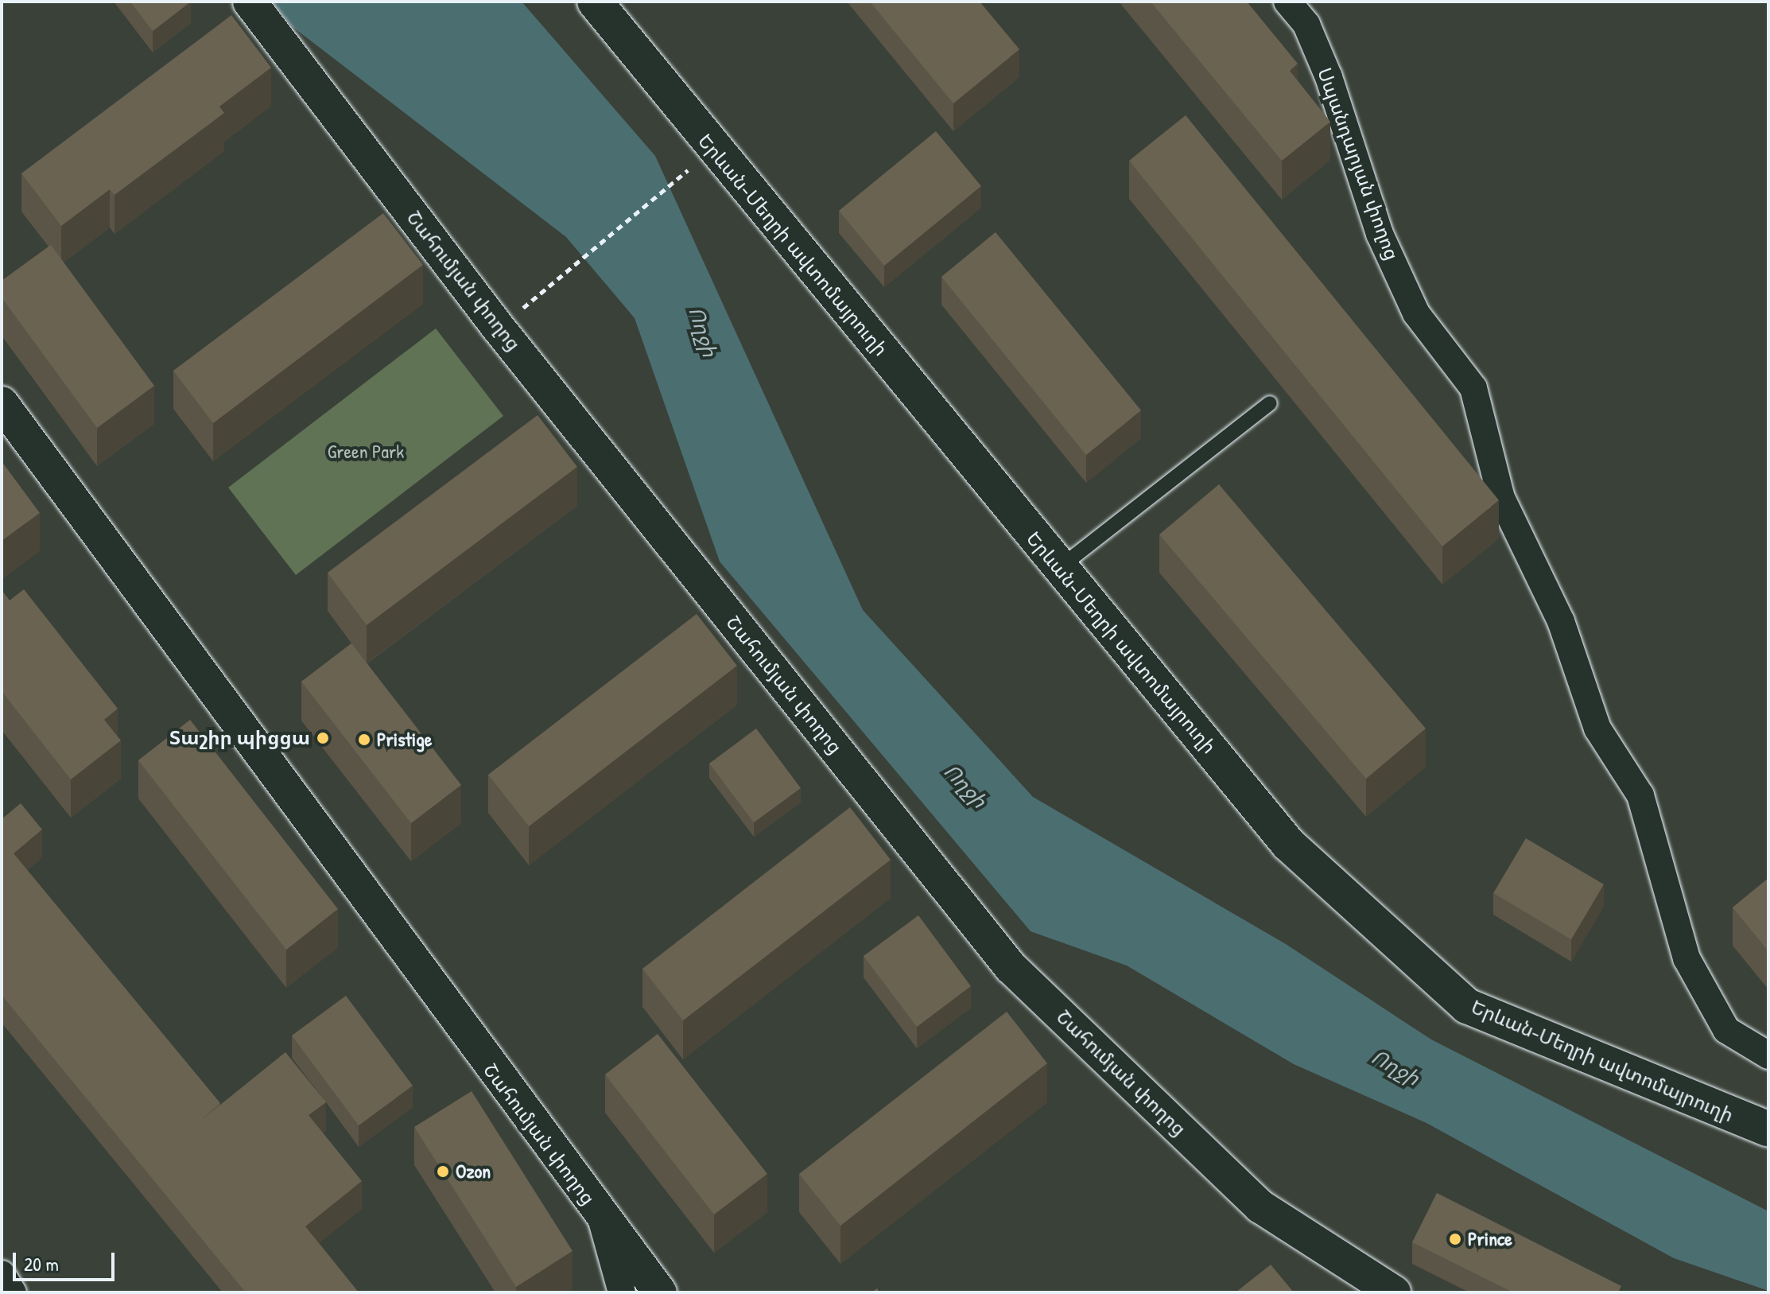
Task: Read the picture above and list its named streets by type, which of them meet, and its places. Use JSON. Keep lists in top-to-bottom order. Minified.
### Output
{"streets":{"highway":["Երևան-Մեղրի ավտոմայրուղի"],"street":["Սպանդարյան փողոց","Շահումյան փողոց"]},"water":["Ողջի"],"parks":["Green Park"],"places":["Տաշիր պիցցա","Pristige","Ozon","Prince"],"scale_bar":"20 m"}
